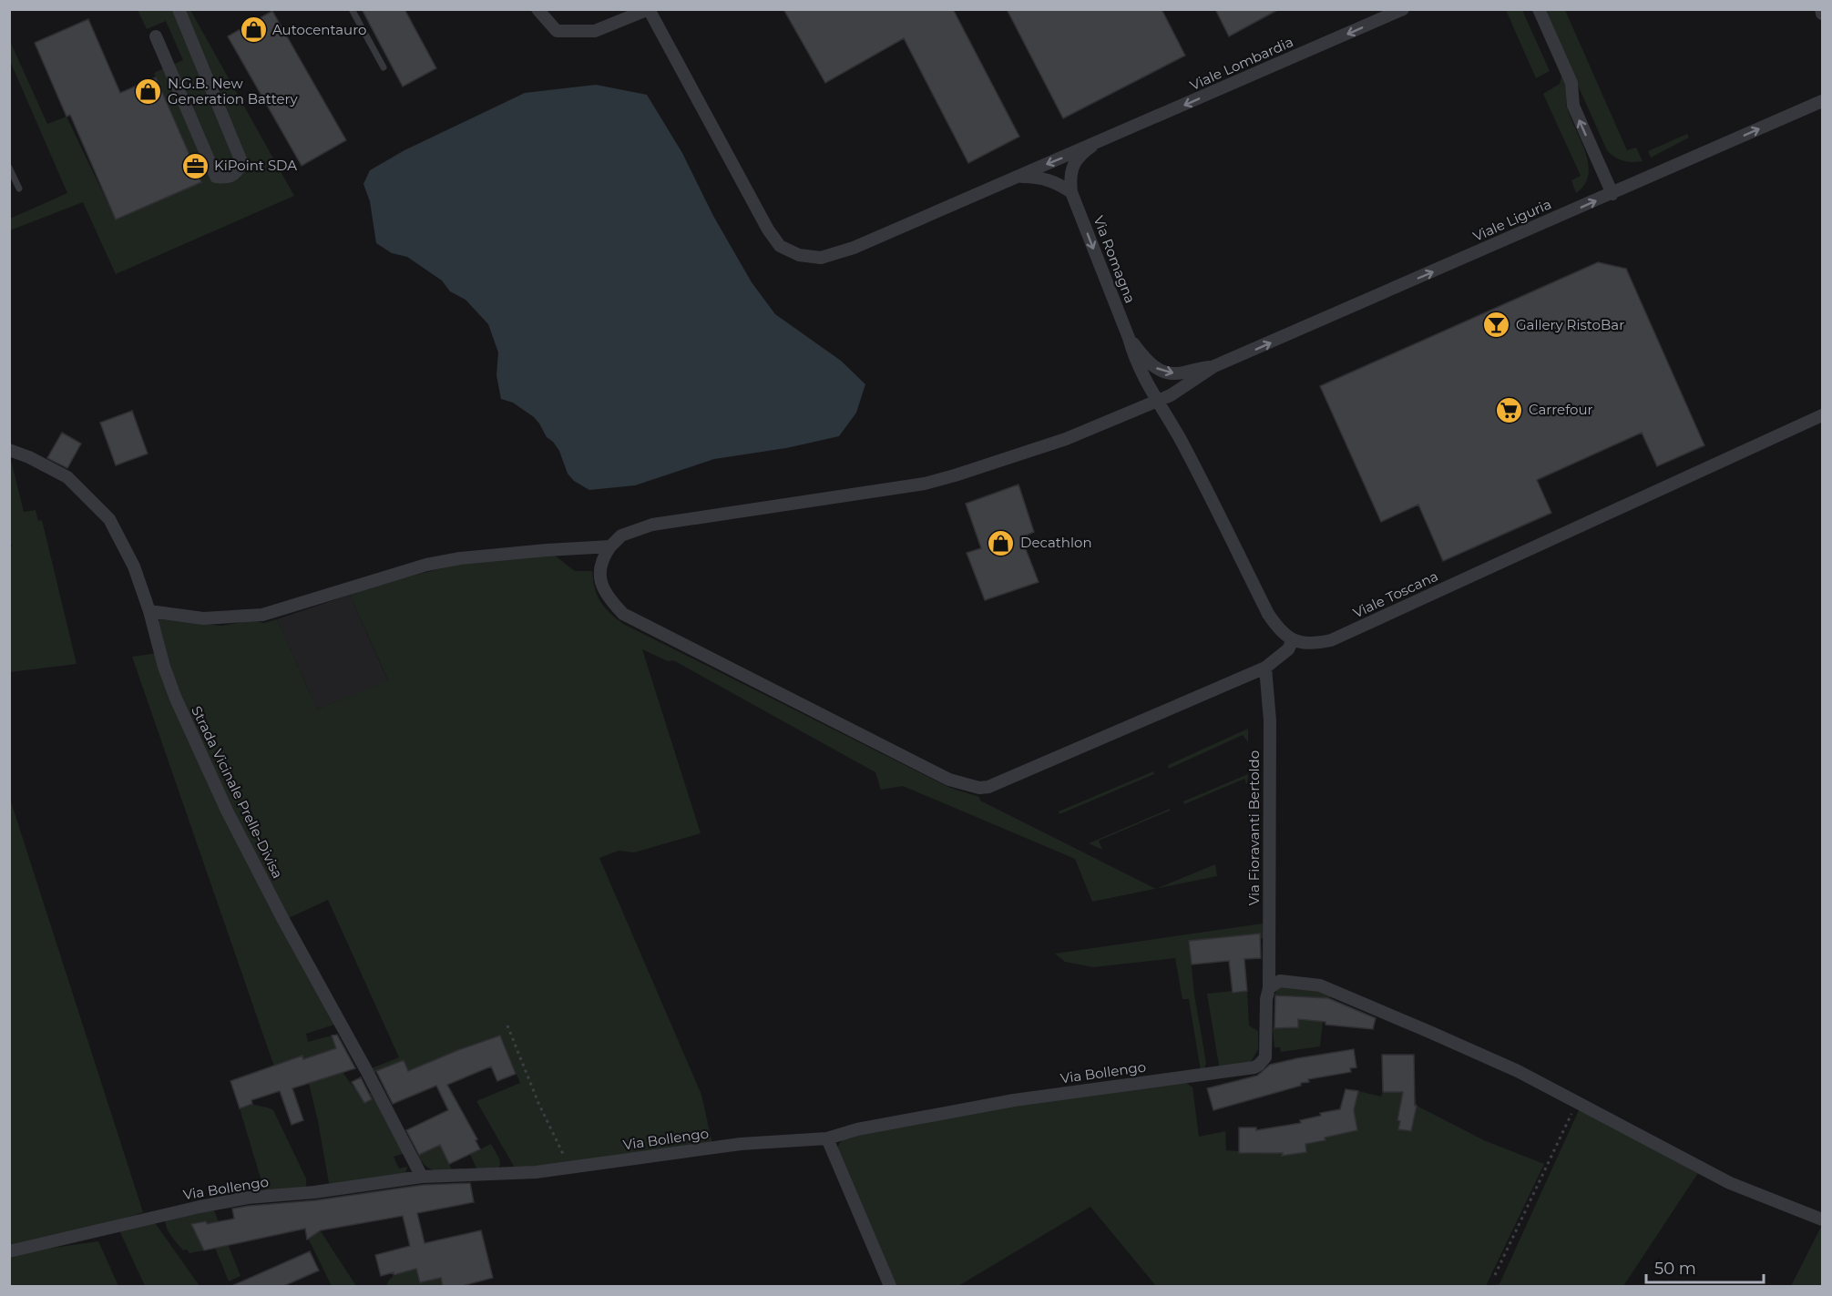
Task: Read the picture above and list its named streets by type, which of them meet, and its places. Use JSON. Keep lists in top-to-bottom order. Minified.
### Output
{"streets":{"street":["Viale Lombardia","Viale Liguria","Via Romagna","Viale Toscana","Strada Vicinale Prelle-Divisa","Via Fioravanti Bertoldo","Via Bollengo"]},"crossings":[["Strada Vicinale Prelle-Divisa","Via Bollengo"],["Via Fioravanti Bertoldo","Via Bollengo"]],"one_way":["Viale Lombardia","Viale Liguria","Via Romagna"],"places":{"shop":["Autocentauro","N.G.B. New Generation Battery","Decathlon"],"office":["KiPoint SDA"],"bar":["Gallery RistoBar"],"supermarket":["Carrefour"]},"scale_bar":"50 m"}
